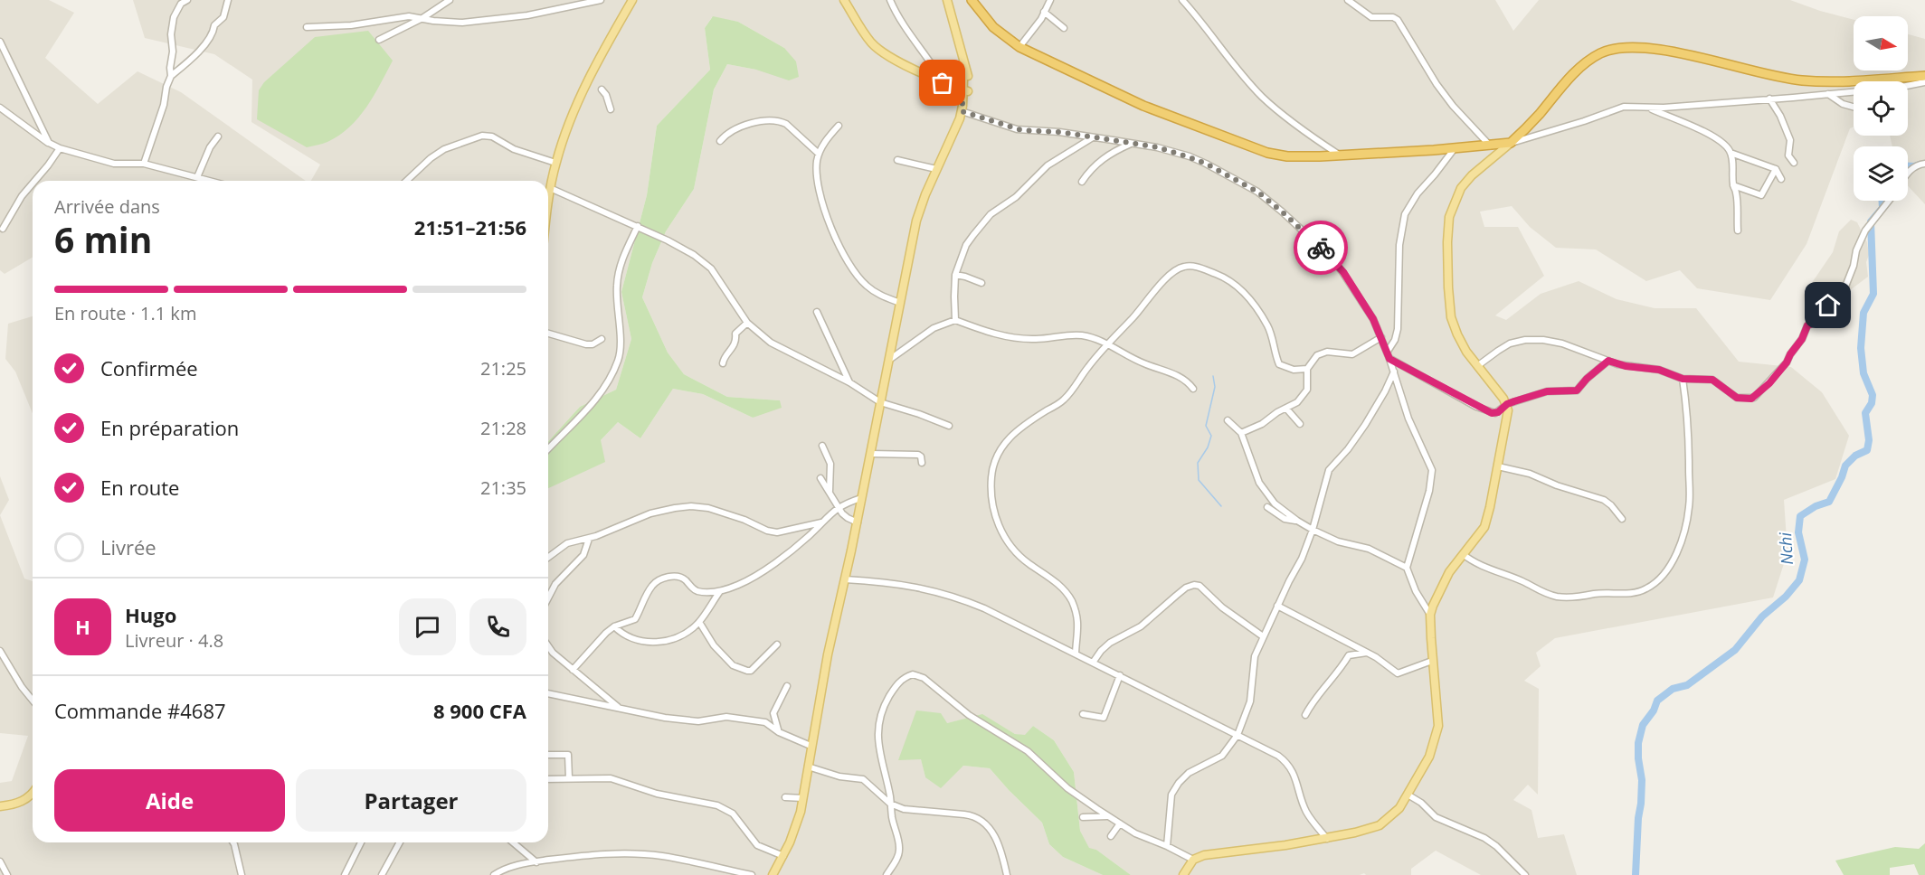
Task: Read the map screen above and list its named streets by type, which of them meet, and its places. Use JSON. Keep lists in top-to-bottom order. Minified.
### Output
{"water":["Nchi"],"north":"right","page":{"heading":["6 min","Arrivée dans","21:51–21:56"],"panel":["Hugo","Livreur · 4.8","Commande #4687","8 900 CFA"],"bar":"En route · 1.1 km","list":[["Confirmée","21:25"],["En préparation","21:28"],["En route","21:35"],"Livrée"],"round":"H","buttons":["Aide","Partager"]}}
